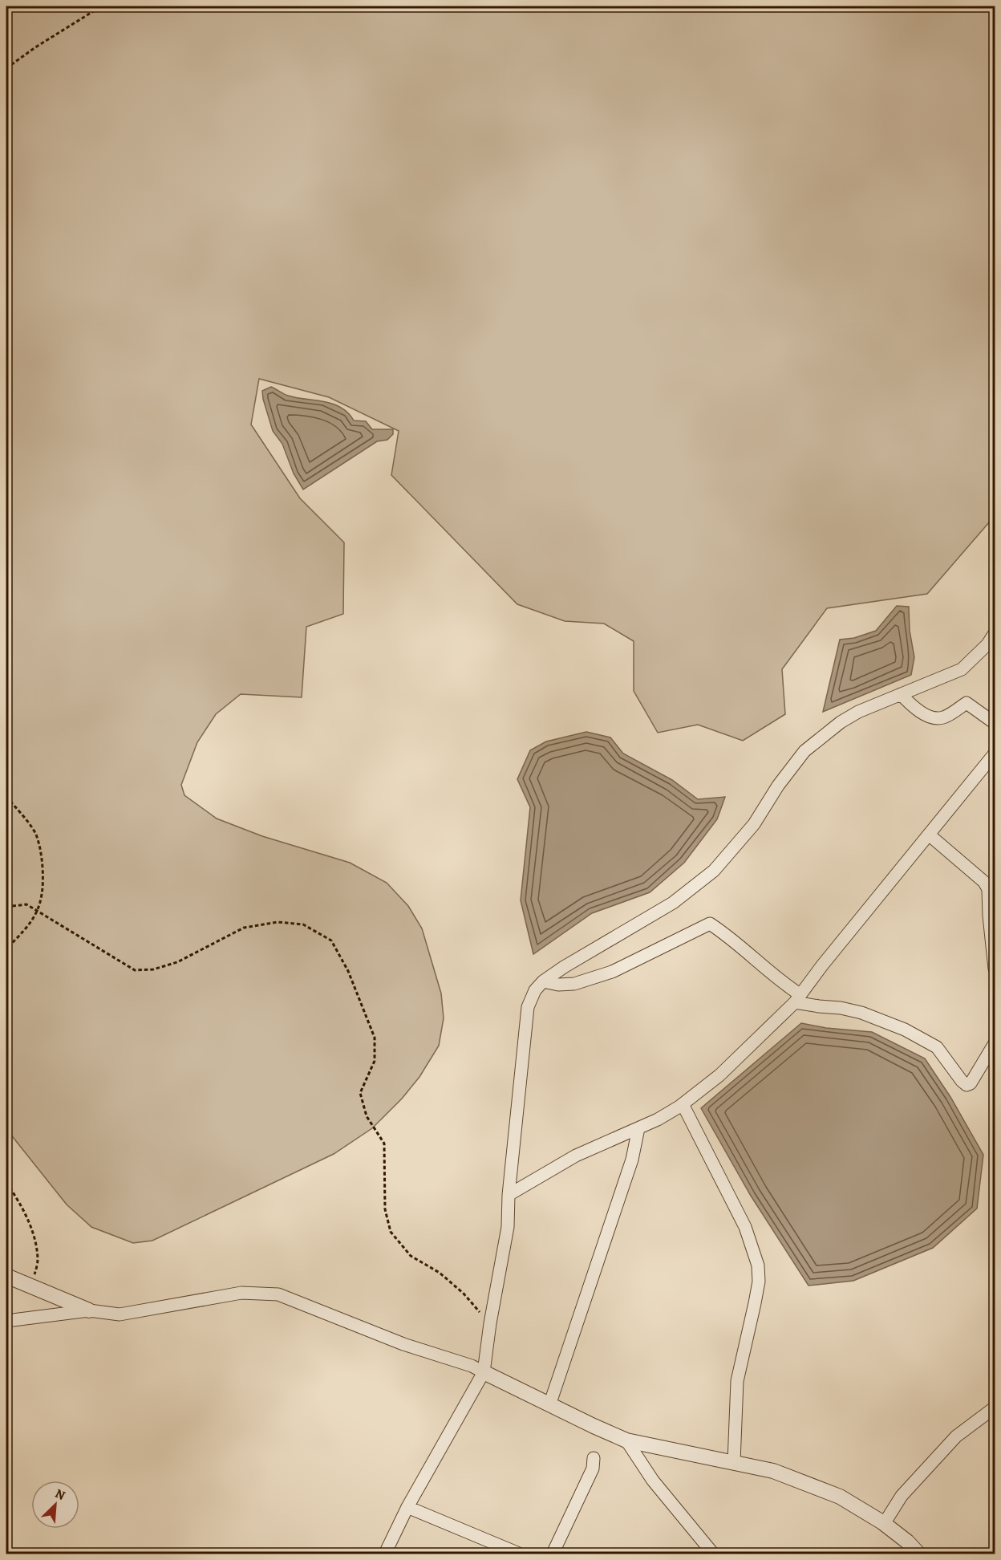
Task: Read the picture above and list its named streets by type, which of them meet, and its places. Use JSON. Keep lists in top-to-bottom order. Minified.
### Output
{"north":"top right"}
